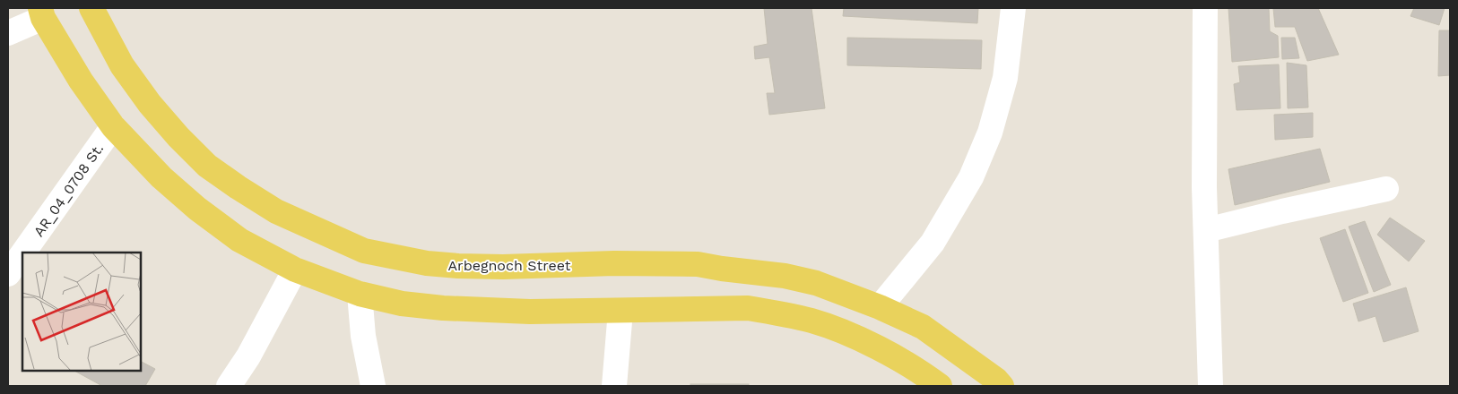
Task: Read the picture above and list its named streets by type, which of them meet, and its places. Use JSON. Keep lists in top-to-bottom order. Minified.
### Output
{"streets":{"main road":["Arbegnoch Street"],"street":["AR_04_0708 St."]}}
